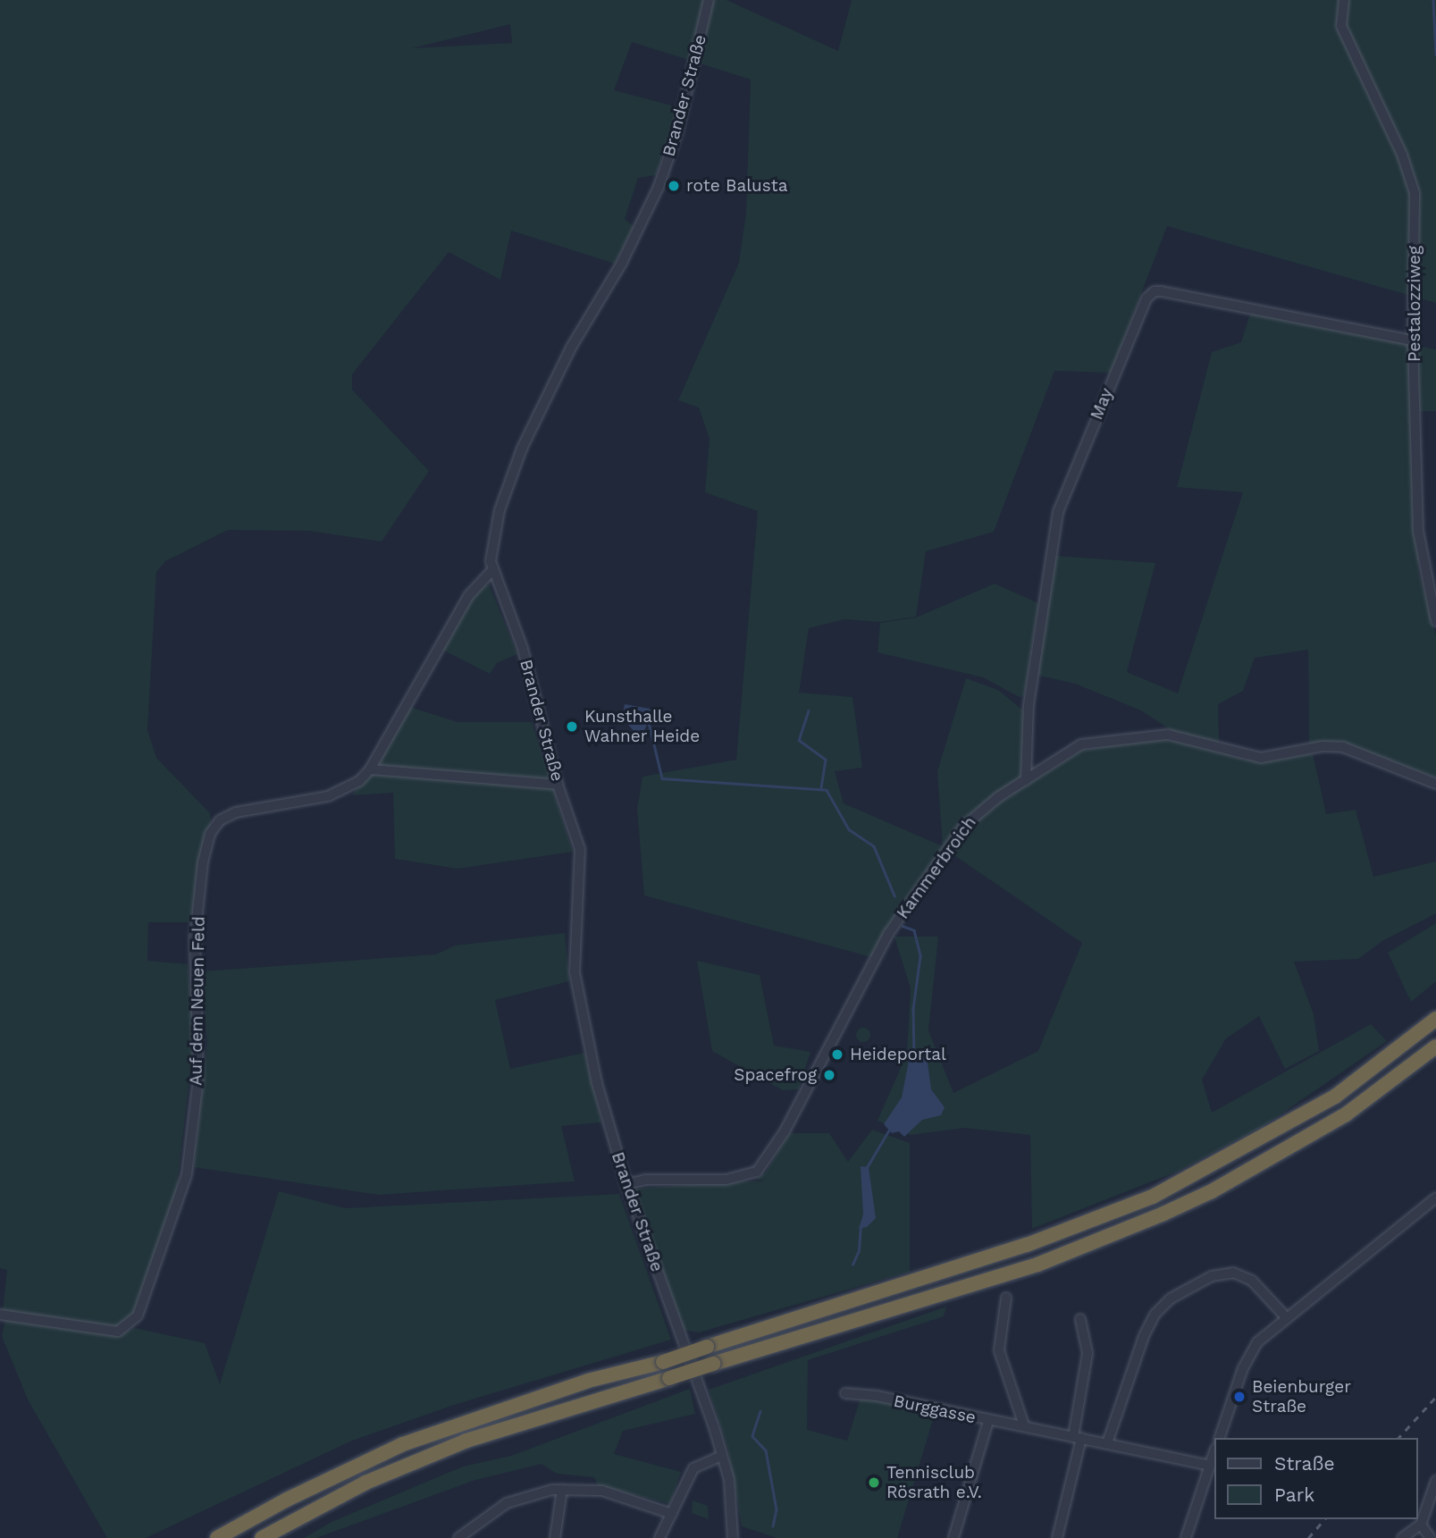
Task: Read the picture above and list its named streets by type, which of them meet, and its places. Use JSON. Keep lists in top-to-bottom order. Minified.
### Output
{"streets":{"street":["Brander Straße","Pestalozziweg","May","Kammerbroich","Auf dem Neuen Feld","Burggasse"]},"crossings":[["Brander Straße","Kammerbroich"],["Brander Straße","Auf dem Neuen Feld"],["Pestalozziweg","May"],["May","Kammerbroich"]],"places":["rote Balusta","Kunsthalle Wahner Heide","Heideportal","Spacefrog","Beienburger Straße","Tennisclub Rösrath e.V."],"legend":["Straße","Park"]}
